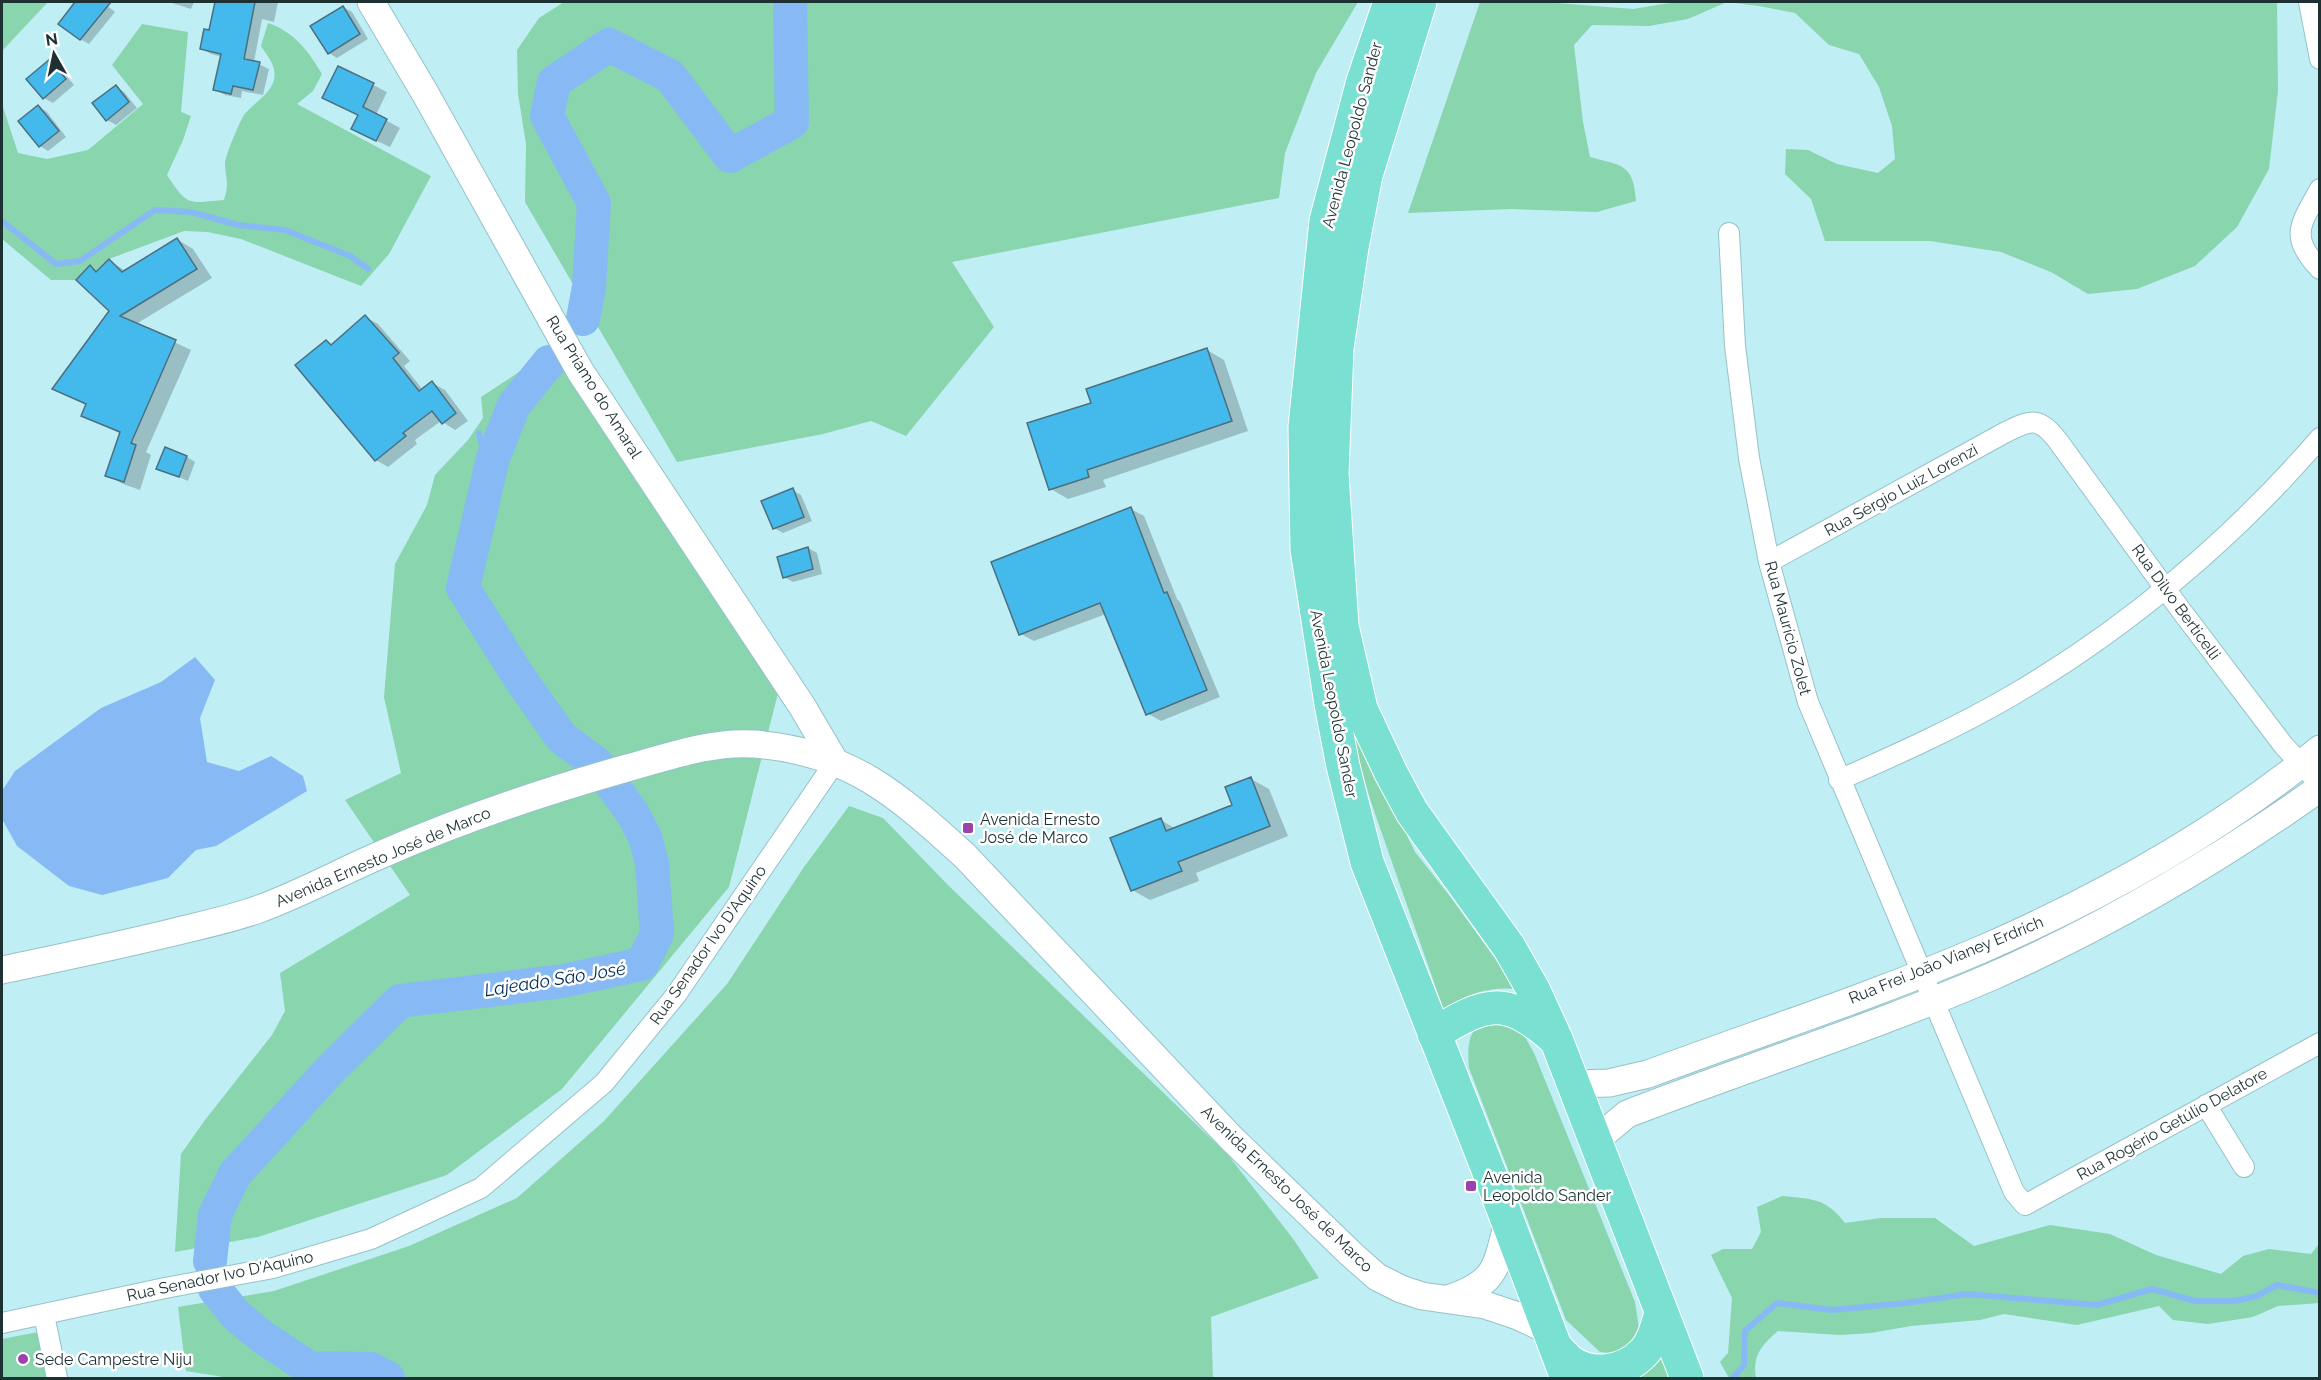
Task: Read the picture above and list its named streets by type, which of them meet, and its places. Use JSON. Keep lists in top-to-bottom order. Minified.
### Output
{"streets":{"highway":["Avenida Leopoldo Sander"],"street":["Rua Priamo do Amaral","Rua Sérgio Luiz Lorenzi","Rua Dilvo Berticelli","Rua Maurício Zolet","Avenida Ernesto José de Marco","Rua Senador Ivo D'Aquino","Rua Frei João Vianey Erdrich","Rua Rogério Getúlio Delatore"]},"crossings":[["Avenida Leopoldo Sander","Avenida Ernesto José de Marco"],["Avenida Leopoldo Sander","Rua Frei João Vianey Erdrich"],["Rua Priamo do Amaral","Avenida Ernesto José de Marco"],["Rua Priamo do Amaral","Rua Senador Ivo D'Aquino"],["Rua Sérgio Luiz Lorenzi","Rua Dilvo Berticelli"],["Rua Sérgio Luiz Lorenzi","Rua Maurício Zolet"],["Rua Dilvo Berticelli","Rua Frei João Vianey Erdrich"],["Rua Maurício Zolet","Rua Frei João Vianey Erdrich"],["Rua Maurício Zolet","Rua Rogério Getúlio Delatore"],["Avenida Ernesto José de Marco","Rua Senador Ivo D'Aquino"]],"water":["Lajeado São José"],"places":{"transit":["Avenida Ernesto José de Marco","Avenida Leopoldo Sander"],"other":["Sede Campestre Niju"]},"north":"top"}
